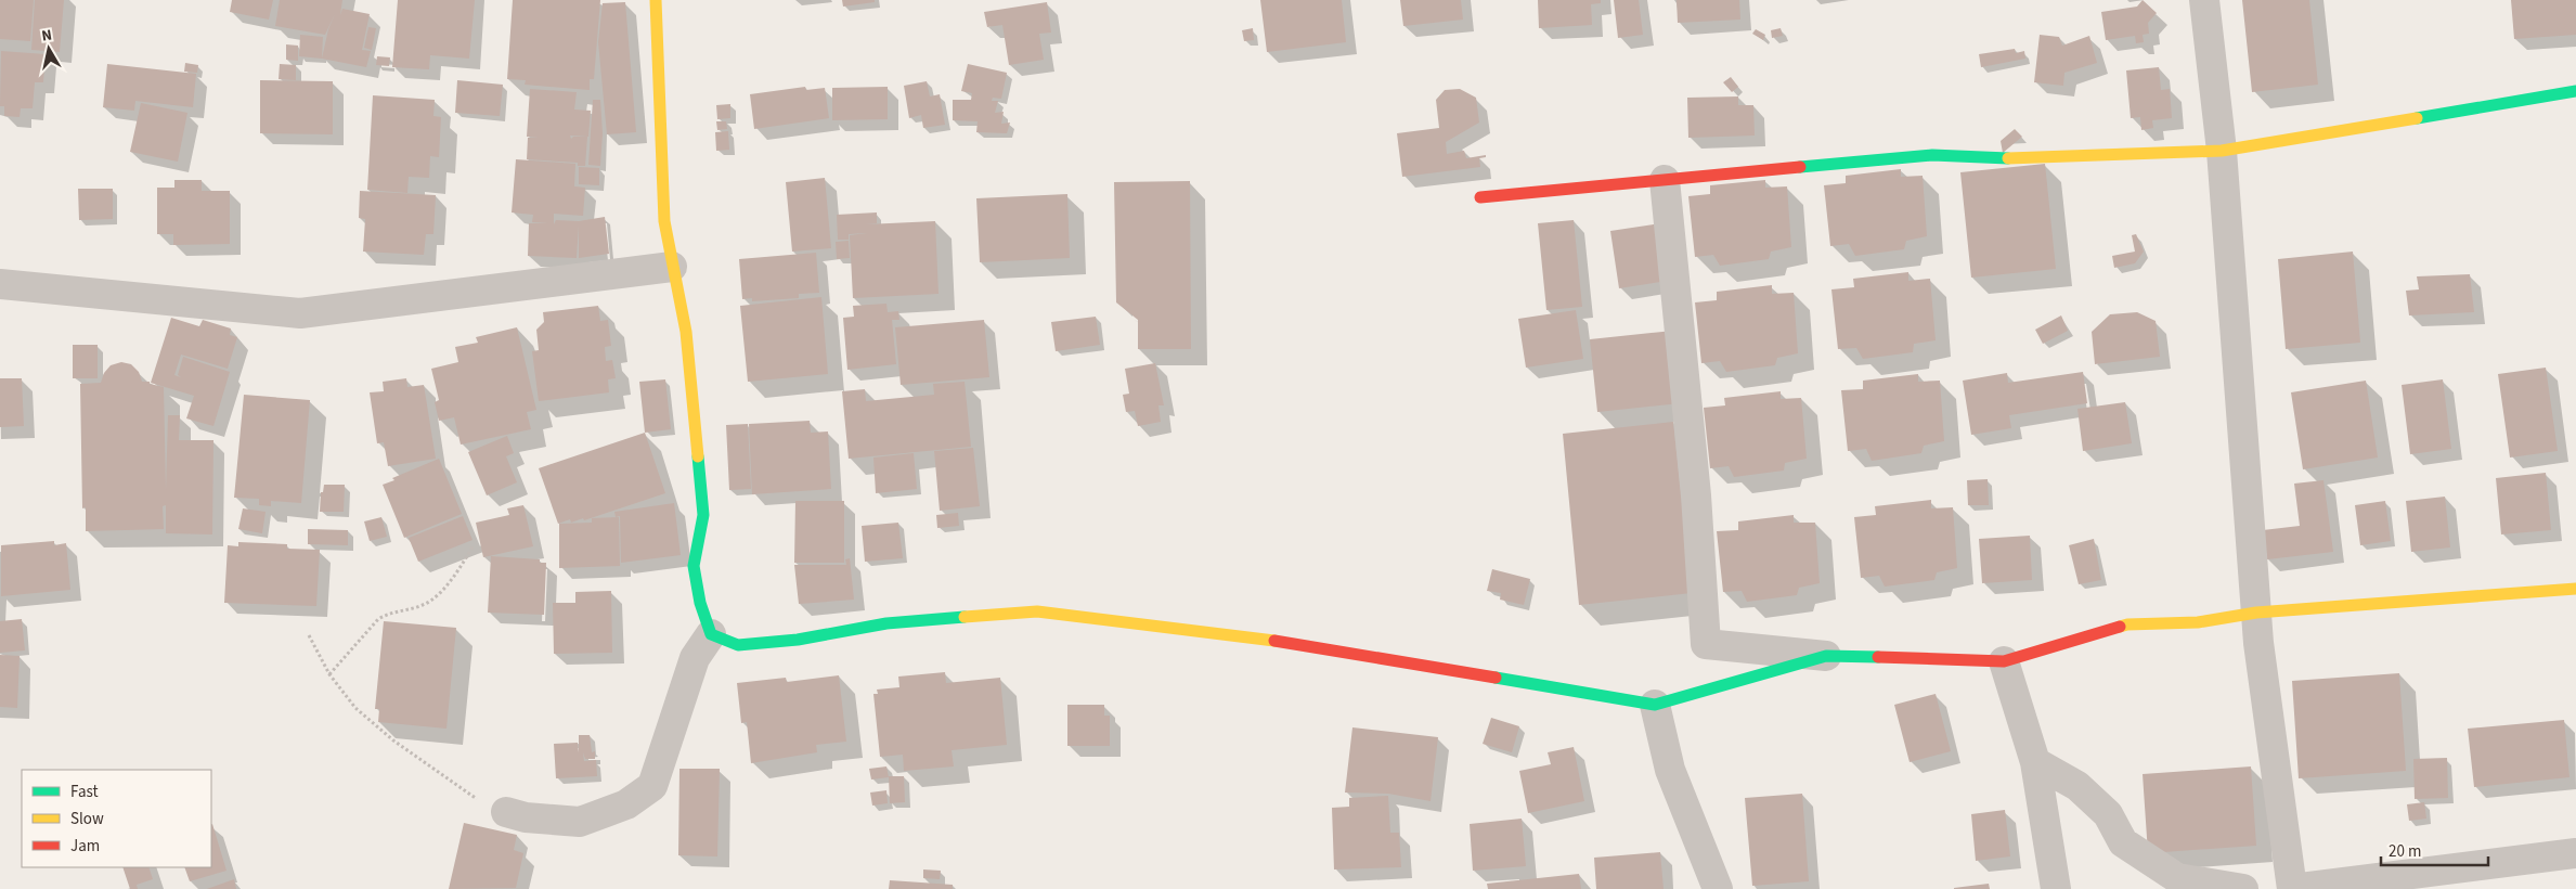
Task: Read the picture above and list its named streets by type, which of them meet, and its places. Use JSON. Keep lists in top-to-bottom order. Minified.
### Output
{"legend":["Fast","Slow","Jam"],"scale_bar":"20 m","north":"top"}
